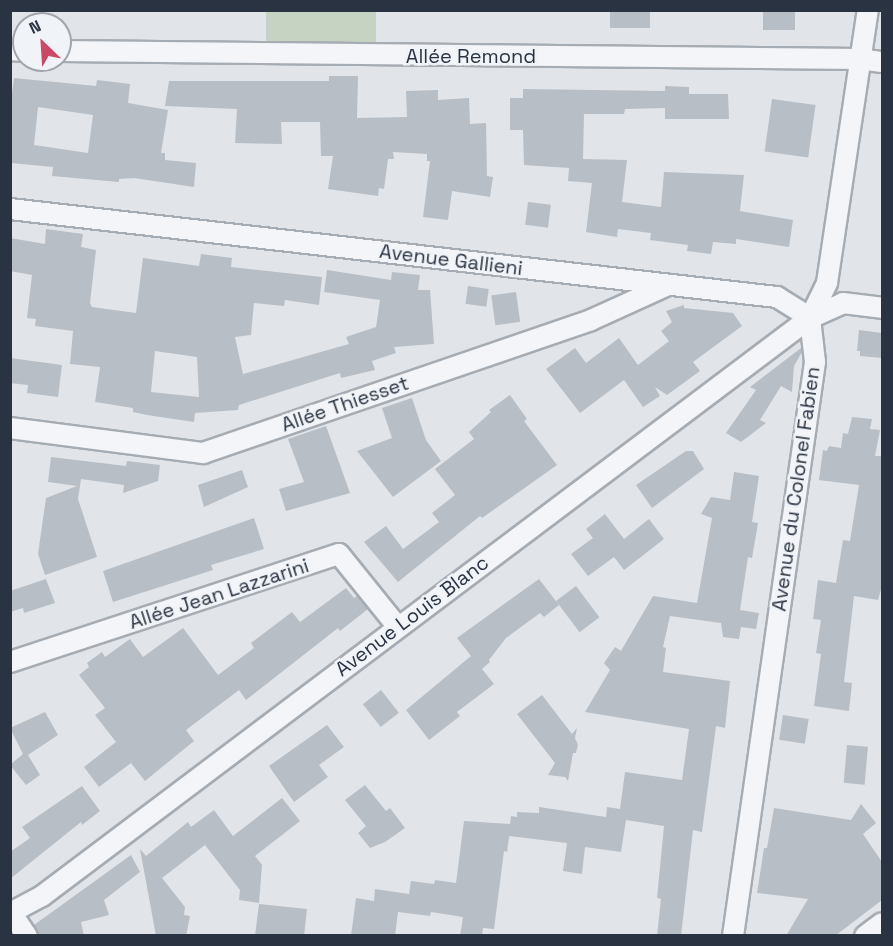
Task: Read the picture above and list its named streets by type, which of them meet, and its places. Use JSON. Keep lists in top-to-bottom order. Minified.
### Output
{"streets":{"street":["Allée Remond","Avenue Gallieni","Allée Thiesset","Avenue du Colonel Fabien","Allée Jean Lazzarini","Avenue Louis Blanc"]},"crossings":[["Avenue Gallieni","Allée Thiesset"],["Avenue Gallieni","Avenue du Colonel Fabien"],["Avenue Gallieni","Avenue Louis Blanc"],["Avenue du Colonel Fabien","Avenue Louis Blanc"],["Allée Jean Lazzarini","Avenue Louis Blanc"]],"north":"top left"}
